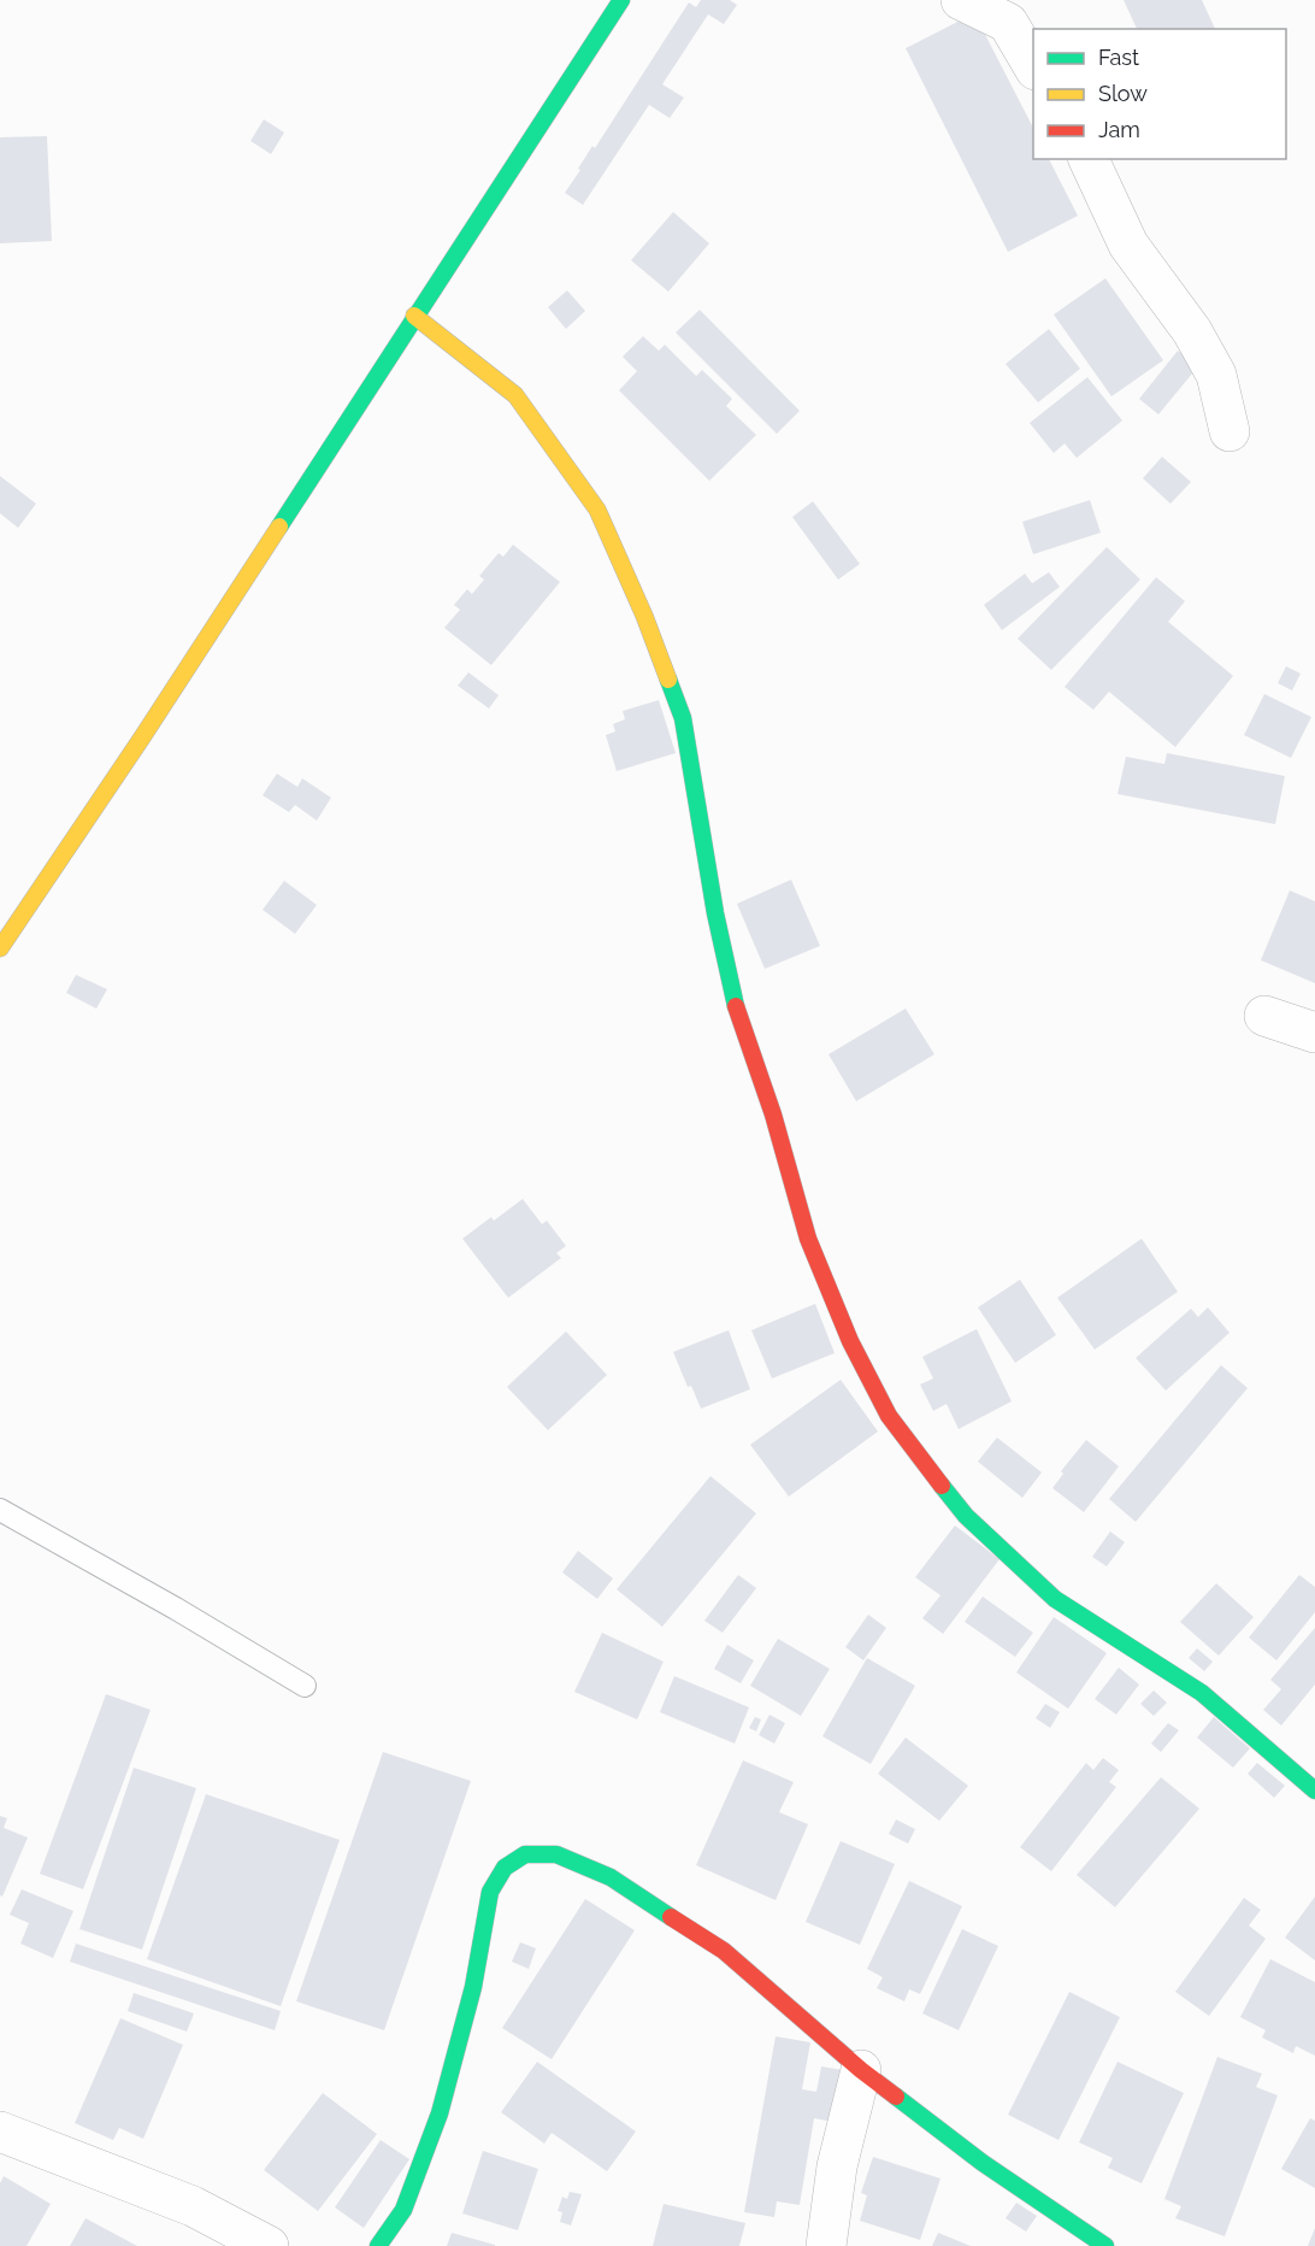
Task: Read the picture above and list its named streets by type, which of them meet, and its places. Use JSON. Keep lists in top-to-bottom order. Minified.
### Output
{"legend":["Fast","Slow","Jam"]}
